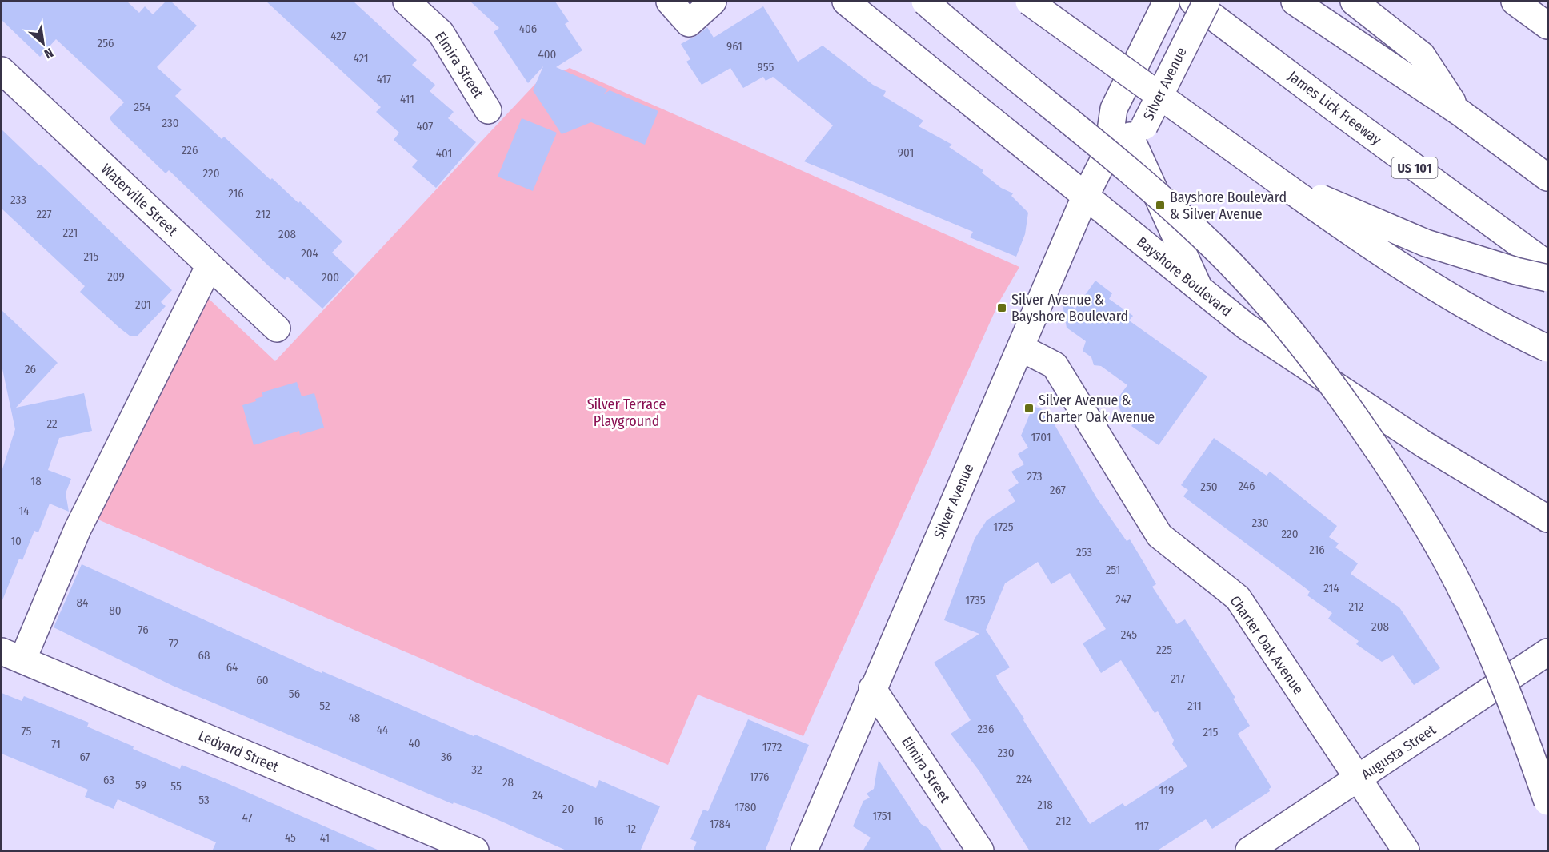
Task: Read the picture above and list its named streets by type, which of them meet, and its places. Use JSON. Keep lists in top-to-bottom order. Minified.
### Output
{"streets":{"main road":["Elmira Street","Silver Avenue","James Lick Freeway","US 101","Waterville Street","Bayshore Boulevard","Charter Oak Avenue","Ledyard Street","Augusta Street"]},"crossings":[["Elmira Street","Silver Avenue"],["Silver Avenue","Bayshore Boulevard"],["Silver Avenue","Charter Oak Avenue"],["Charter Oak Avenue","Augusta Street"]],"parks":["Silver Terrace Playground"],"places":{"transit":["Bayshore Boulevard & Silver Avenue","Silver Avenue & Bayshore Boulevard","Silver Avenue & Charter Oak Avenue"]},"house_numbers":["406","427","256","961","400","421","955","417","411","254","230","407","226","901","401","220","216","233","227","212","221","208","204","215","209","200","201","26","22","1701","273","18","246","250","267","14","230","1725","220","10","216","253","251","214","247","1735","84","212","80","208","76","245","72","225","68","64","217","60","56","52","211","48","236","44","75","215","40","71","1772","230","67","36","32","1776","224","63","28","59","55","119","24","53","218","1780","20","1751","47","16","212","1784","117","12","45","41"],"north":"bottom right"}
